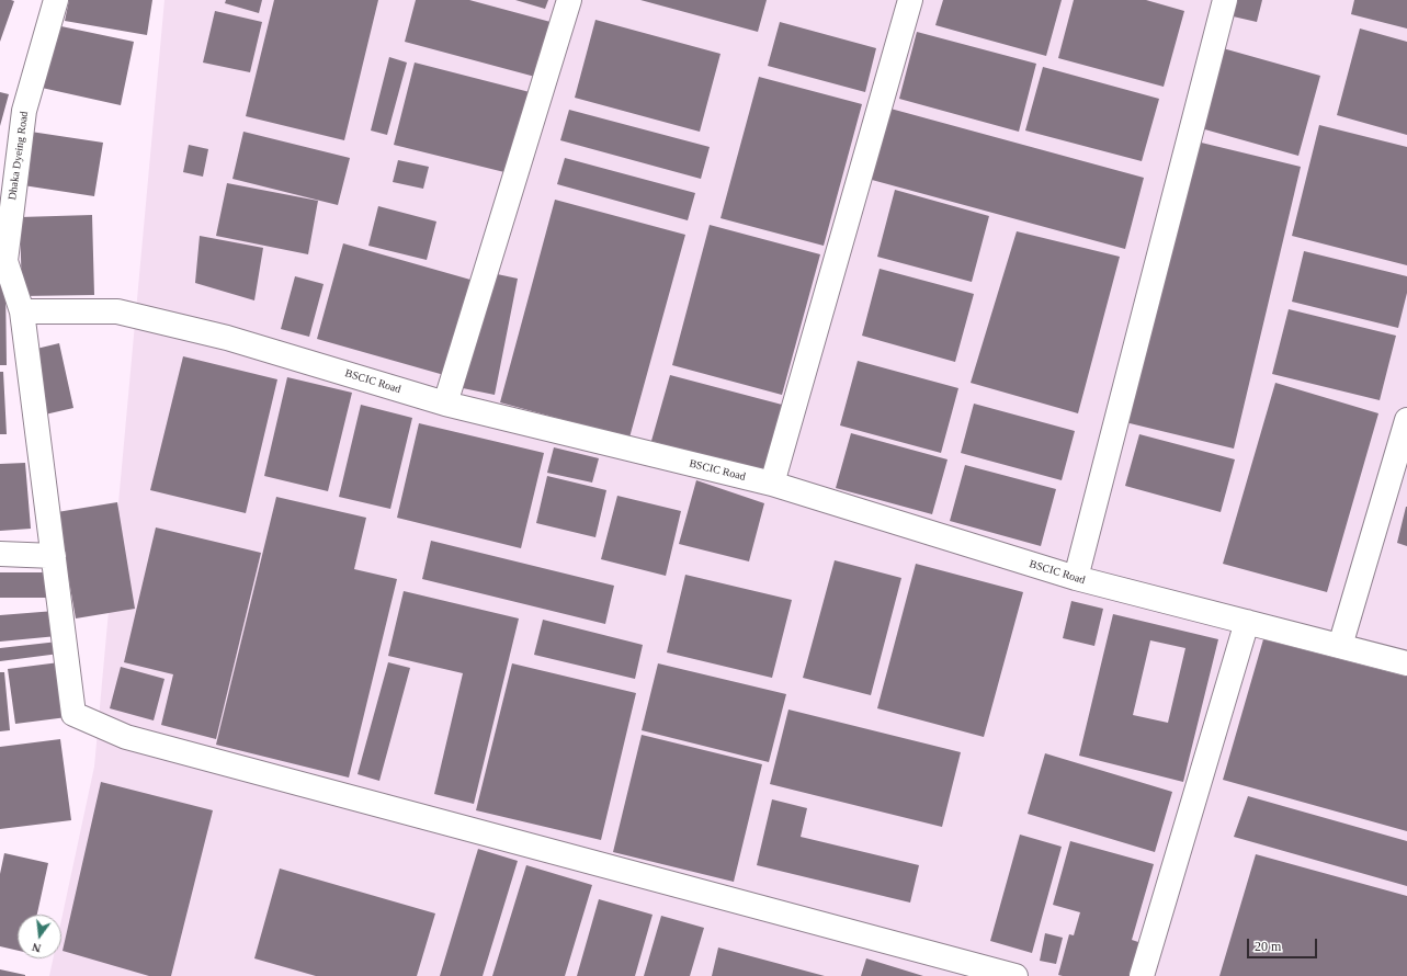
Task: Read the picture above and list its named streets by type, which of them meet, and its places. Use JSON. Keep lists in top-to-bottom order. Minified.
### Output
{"streets":{"street":["Dhaka Dyeing Road","BSCIC Road"]},"crossings":[["Dhaka Dyeing Road","BSCIC Road"]],"scale_bar":"20 m","north":"bottom"}
